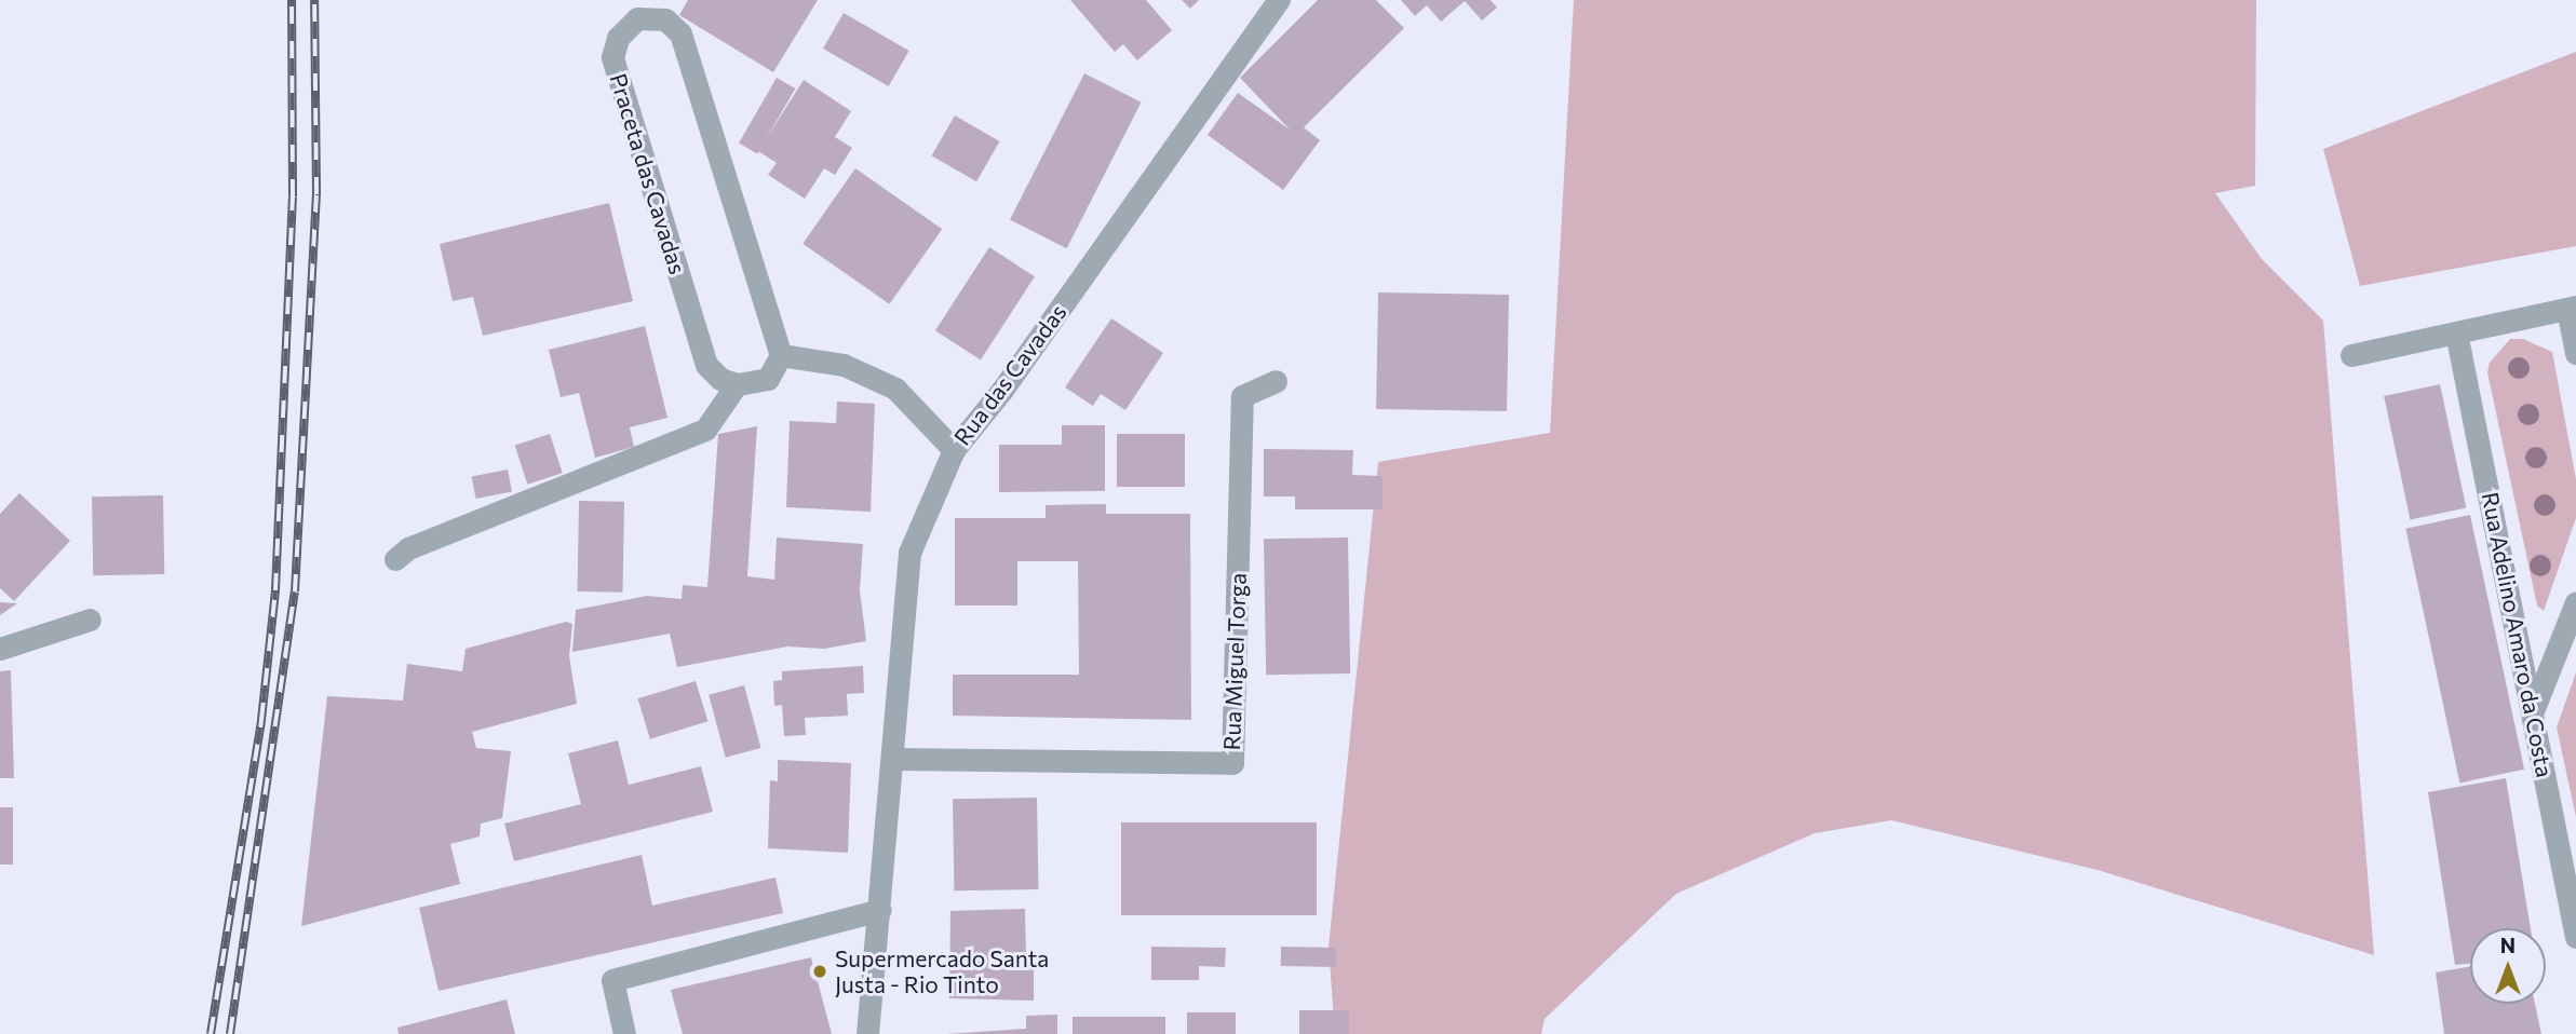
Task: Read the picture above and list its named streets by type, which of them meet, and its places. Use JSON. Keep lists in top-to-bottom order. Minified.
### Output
{"streets":{"street":["Praceta das Cavadas","Rua das Cavadas","Rua Adelino Amaro da Costa","Rua Miguel Torga"]},"crossings":[["Rua das Cavadas","Rua Miguel Torga"]],"places":["Supermercado Santa Justa - Rio Tinto"],"north":"top"}
